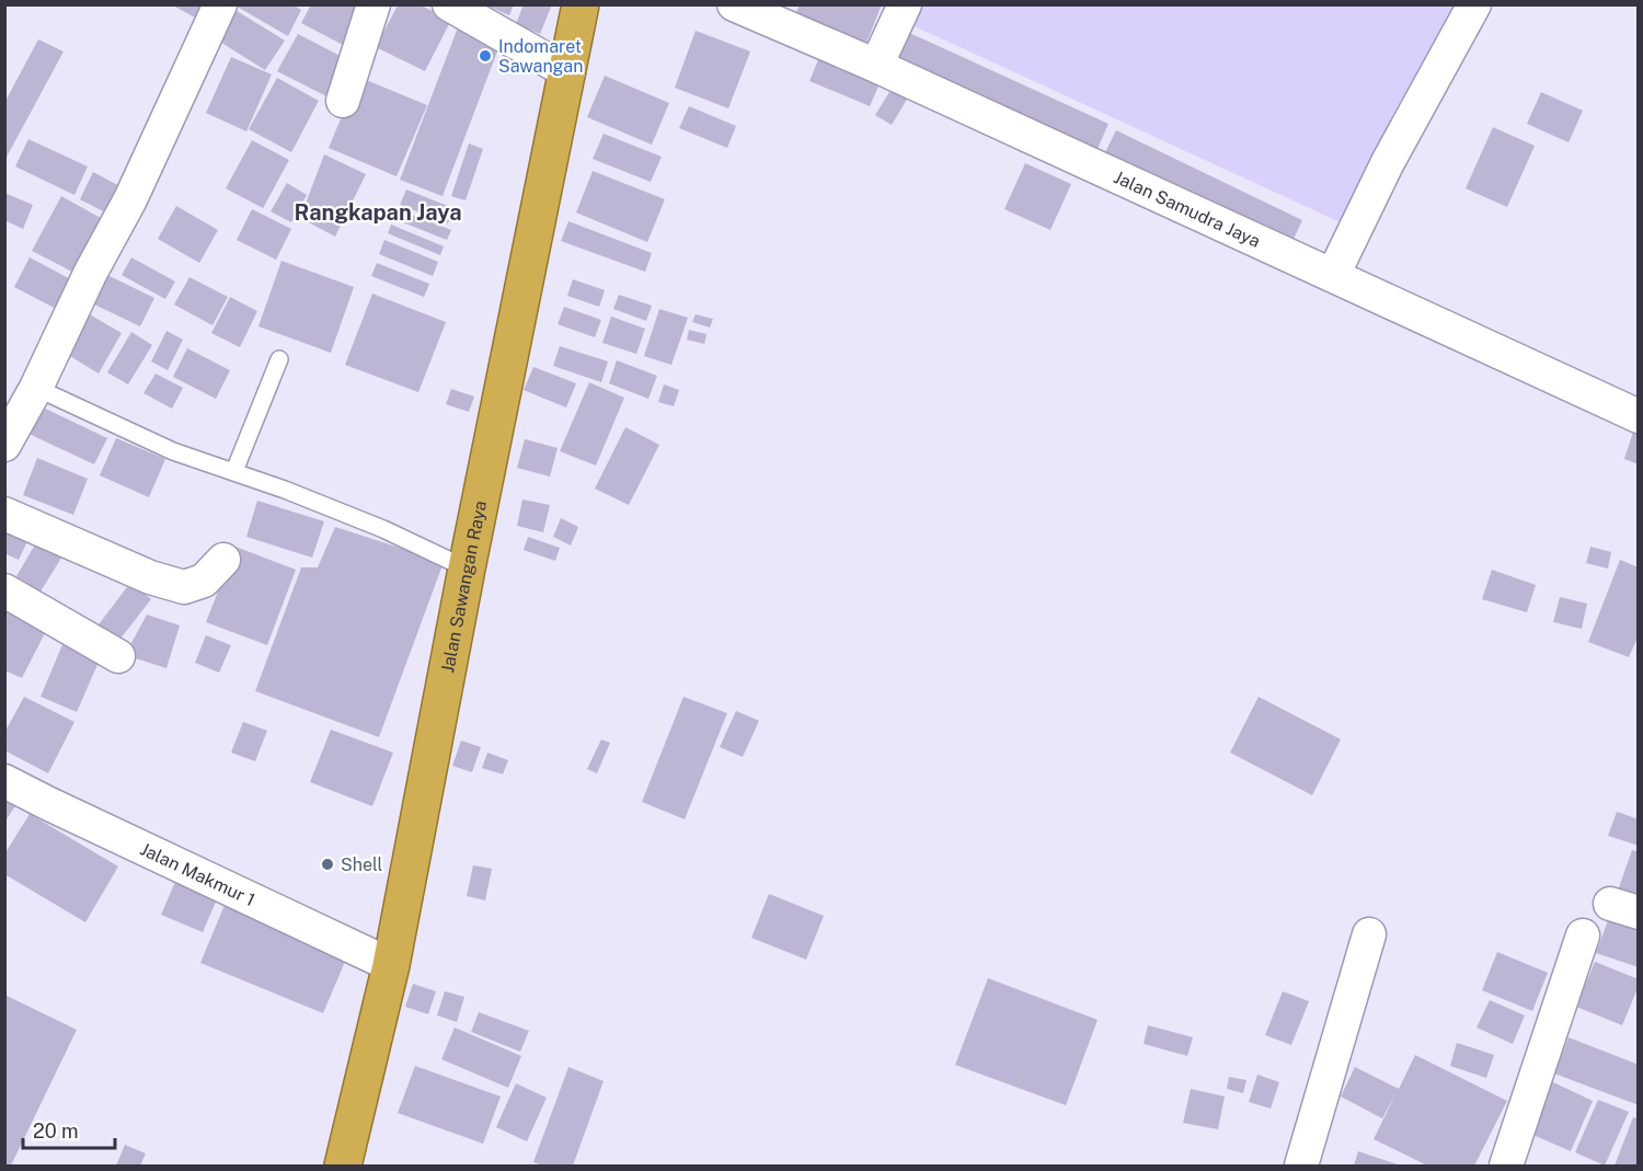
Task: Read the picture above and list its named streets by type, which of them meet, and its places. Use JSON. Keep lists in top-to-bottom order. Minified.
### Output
{"streets":{"highway":["Jalan Sawangan Raya"],"street":["Jalan Samudra Jaya","Jalan Makmur 1"]},"crossings":[["Jalan Sawangan Raya","Jalan Makmur 1"]],"districts":["Rangkapan Jaya"],"places":["Indomaret Sawangan","Shell"],"scale_bar":"20 m"}
